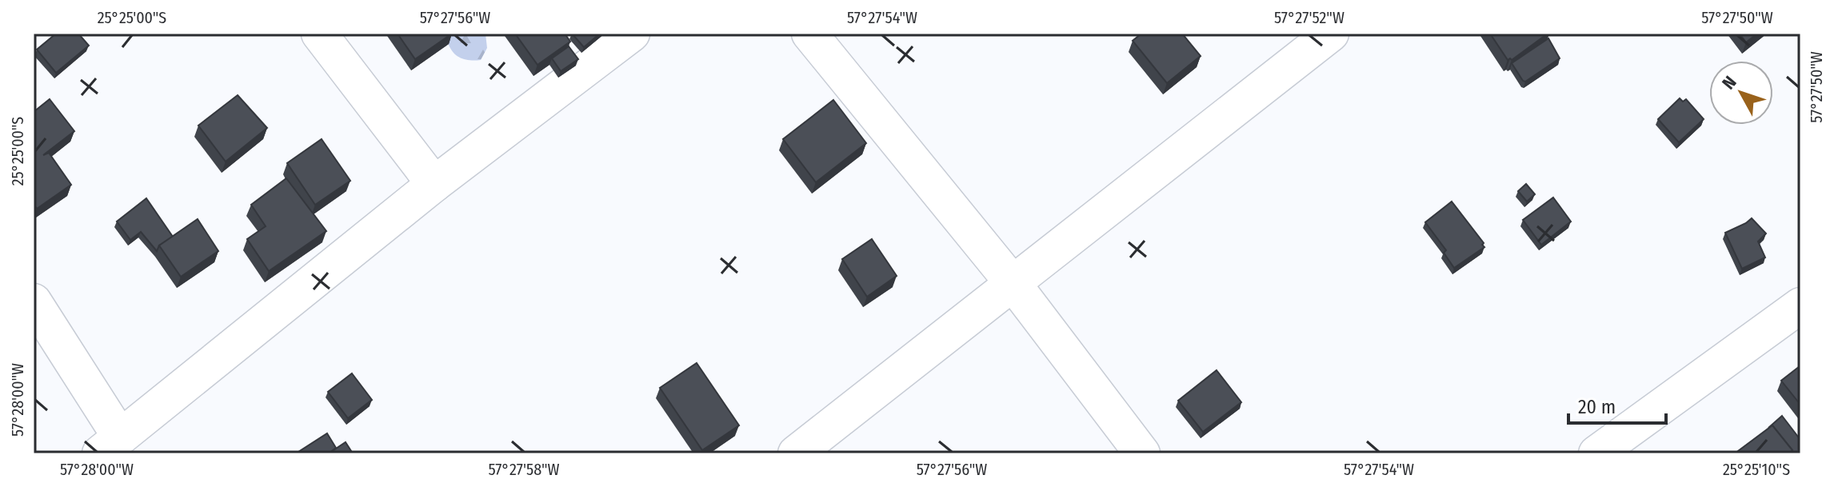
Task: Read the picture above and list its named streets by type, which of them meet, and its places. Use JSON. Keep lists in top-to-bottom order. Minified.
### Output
{"scale_bar":"20 m","north":"top left","coordinates":["25°25'00\"S","57°27'56\"W","57°27'54\"W","57°27'52\"W","57°27'50\"W","57°28'00\"W","57°27'58\"W","25°25'10\"S"]}
